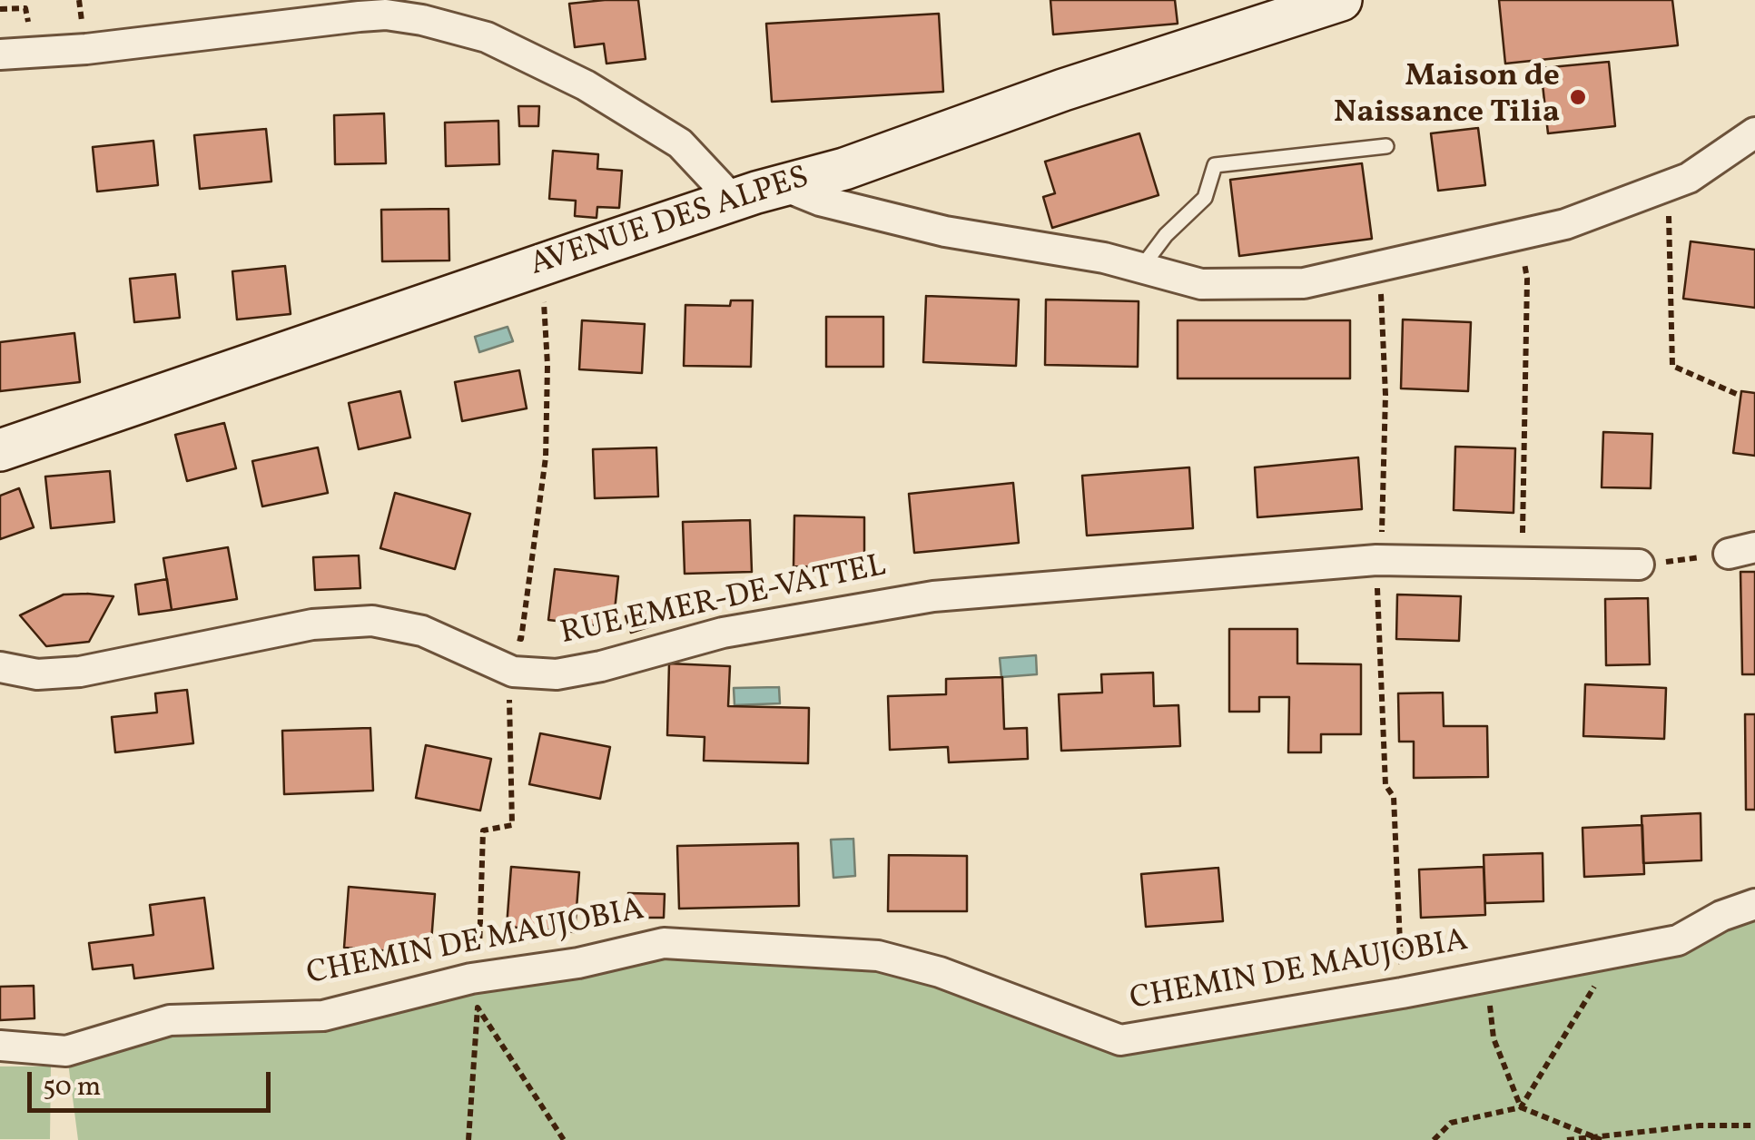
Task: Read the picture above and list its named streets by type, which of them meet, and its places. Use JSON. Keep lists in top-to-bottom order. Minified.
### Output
{"streets":{"main road":["AVENUE DES ALPES"],"street":["RUE EMER-DE-VATTEL","CHEMIN DE MAUJOBIA"]},"places":["Maison de Naissance Tilia"],"scale_bar":"50 m"}
